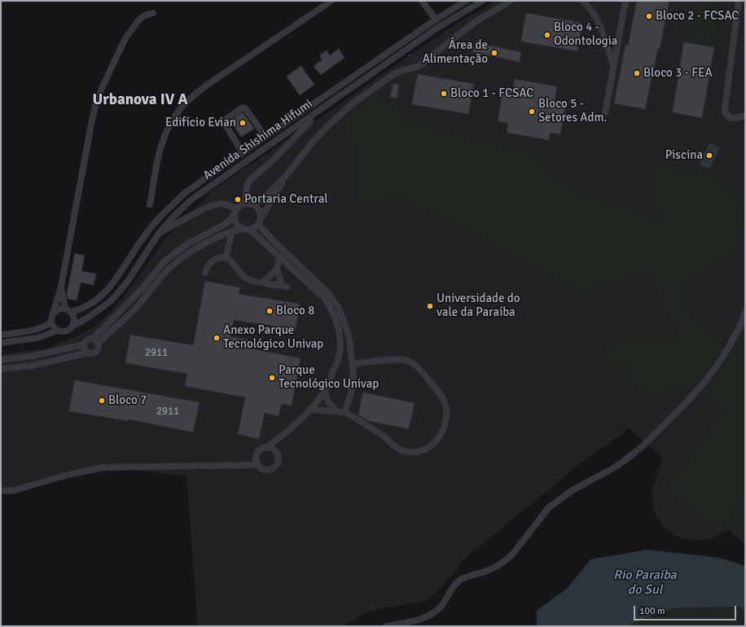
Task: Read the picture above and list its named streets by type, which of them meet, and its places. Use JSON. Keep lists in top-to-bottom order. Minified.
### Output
{"streets":{"street":["Avenida Shishima Hifumi"]},"districts":["Urbanova IV A"],"water":["Rio Paraíba do Sul"],"places":["Bloco 2 - FCSAC","Bloco 4 - Odontologia","Área de Alimentação","Bloco 3 - FEA","Bloco 1 - FCSAC","Bloco 5 - Setores Adm.","Edifício Evian","Piscina","Portaria Central","Universidade do vale da Paraíba","Bloco 8","Anexo Parque Tecnológico Univap","Parque Tecnológico Univap","Bloco 7"],"house_numbers":["2911","2911"],"scale_bar":"100 m"}
